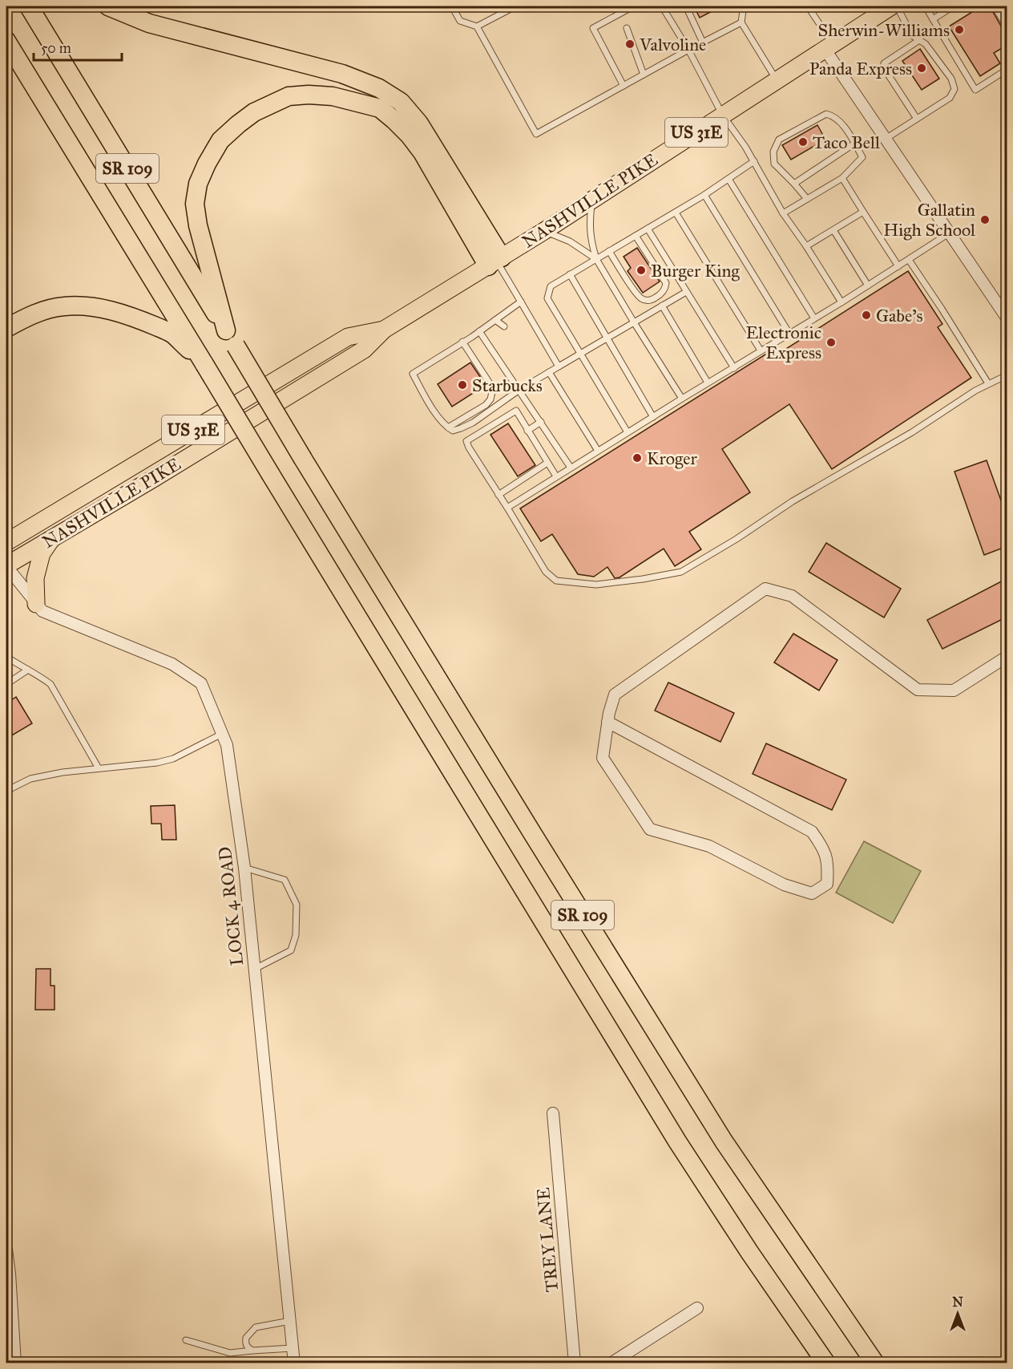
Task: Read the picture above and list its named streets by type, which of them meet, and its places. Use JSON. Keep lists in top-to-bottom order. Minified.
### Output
{"streets":{"highway":["SR 109"],"main road":["US 31E","NASHVILLE PIKE"],"street":["LOCK 4 ROAD","TREY LANE"]},"crossings":[["NASHVILLE PIKE","LOCK 4 ROAD"]],"places":["Sherwin-Williams","Valvoline","Panda Express","Taco Bell","Gallatin High School","Burger King","Gabe's","Electronic Express","Starbucks","Kroger"],"scale_bar":"50 m","north":"top"}
